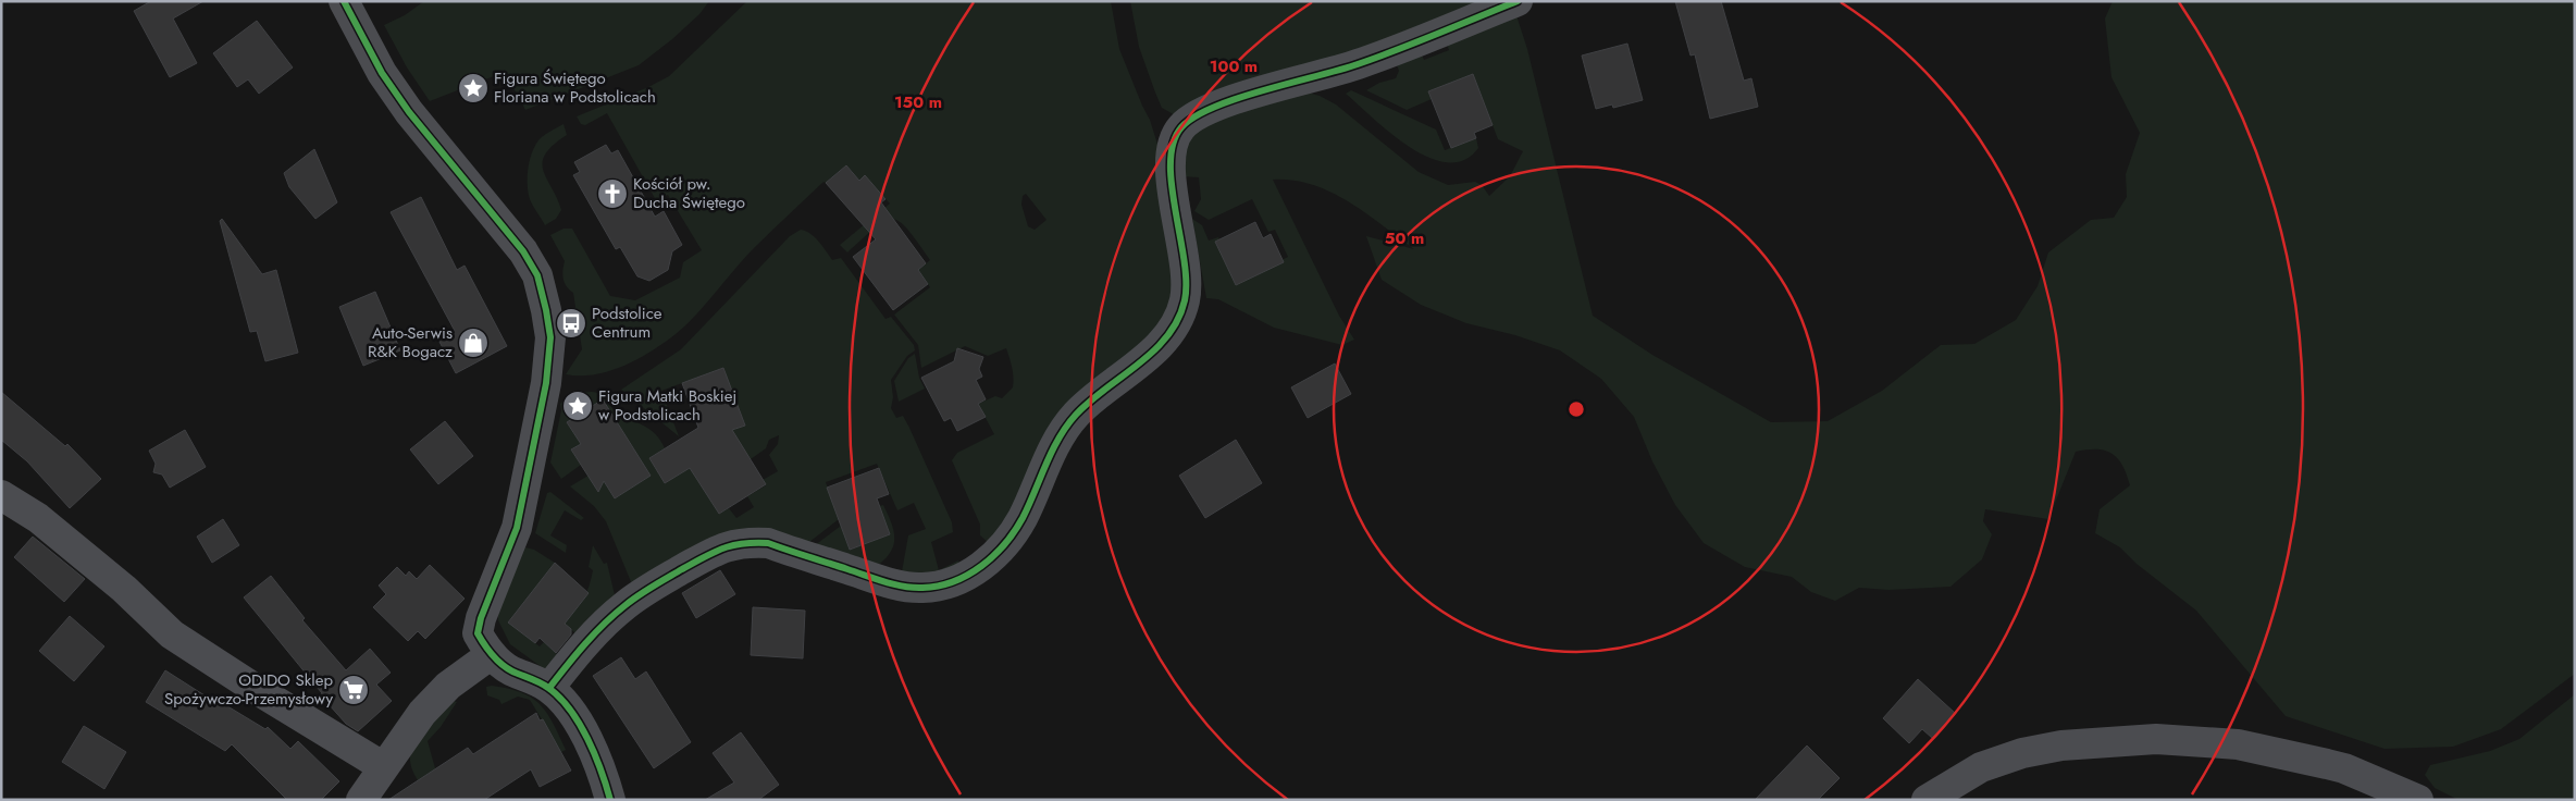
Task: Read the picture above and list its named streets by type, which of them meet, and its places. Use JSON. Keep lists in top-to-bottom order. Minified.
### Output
{"places":{"place":["Figura Świętego Floriana w Podstolicach","Figura Matki Boskiej w Podstolicach"],"church":["Kościół pw. Ducha Świętego"],"bus stop":["Podstolice Centrum"],"shop":["Auto-Serwis R&K Bogacz"],"supermarket":["ODIDO Sklep Spożywczo-Przemysłowy"]},"rings":["100 m","150 m","50 m"]}
